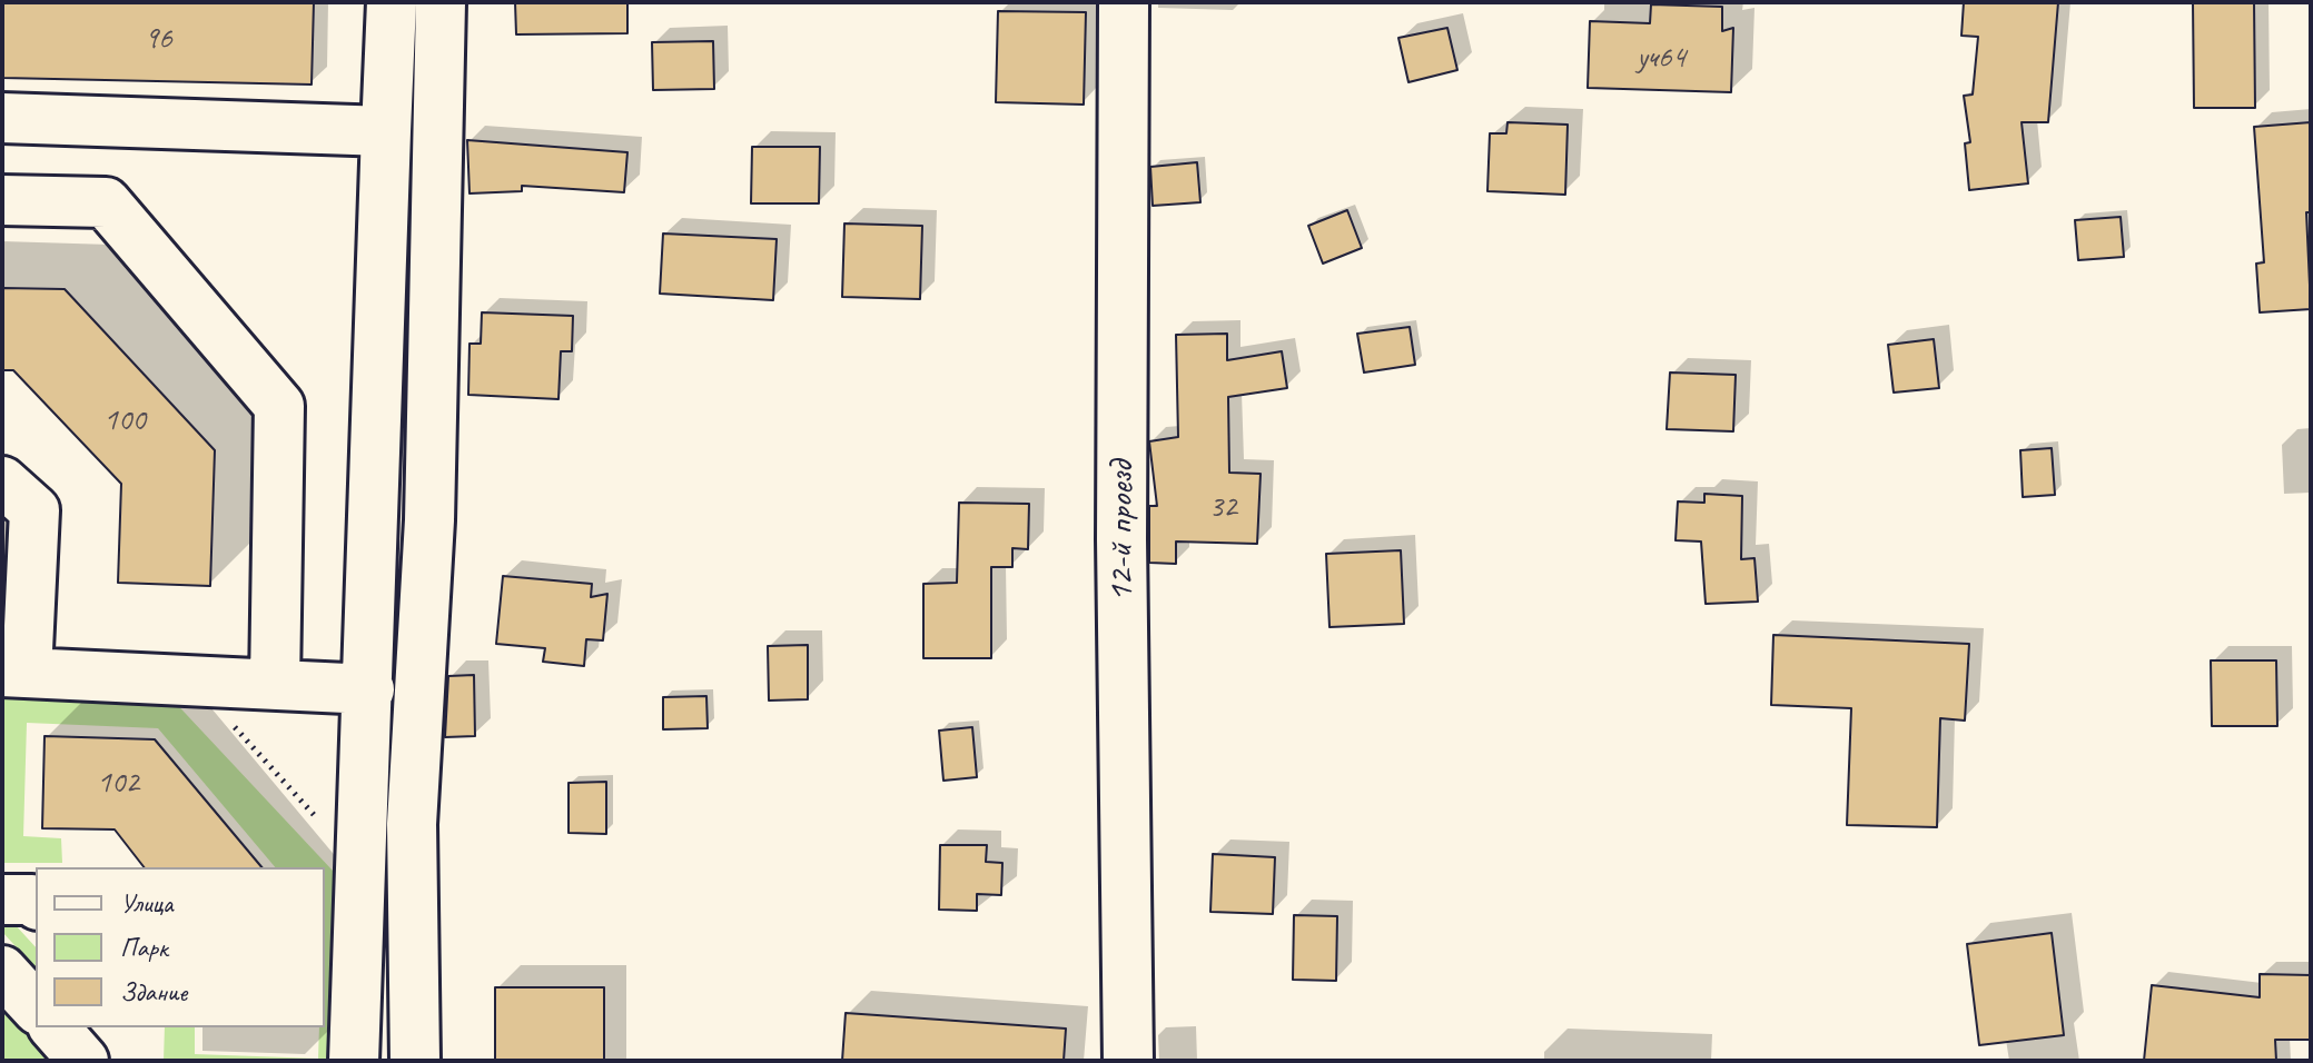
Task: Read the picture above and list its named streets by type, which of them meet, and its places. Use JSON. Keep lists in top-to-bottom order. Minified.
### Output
{"streets":{"street":["12-й проезд"]},"house_numbers":["96","уч64","100","32","102"],"legend":["Улица","Парк","Здание"]}
